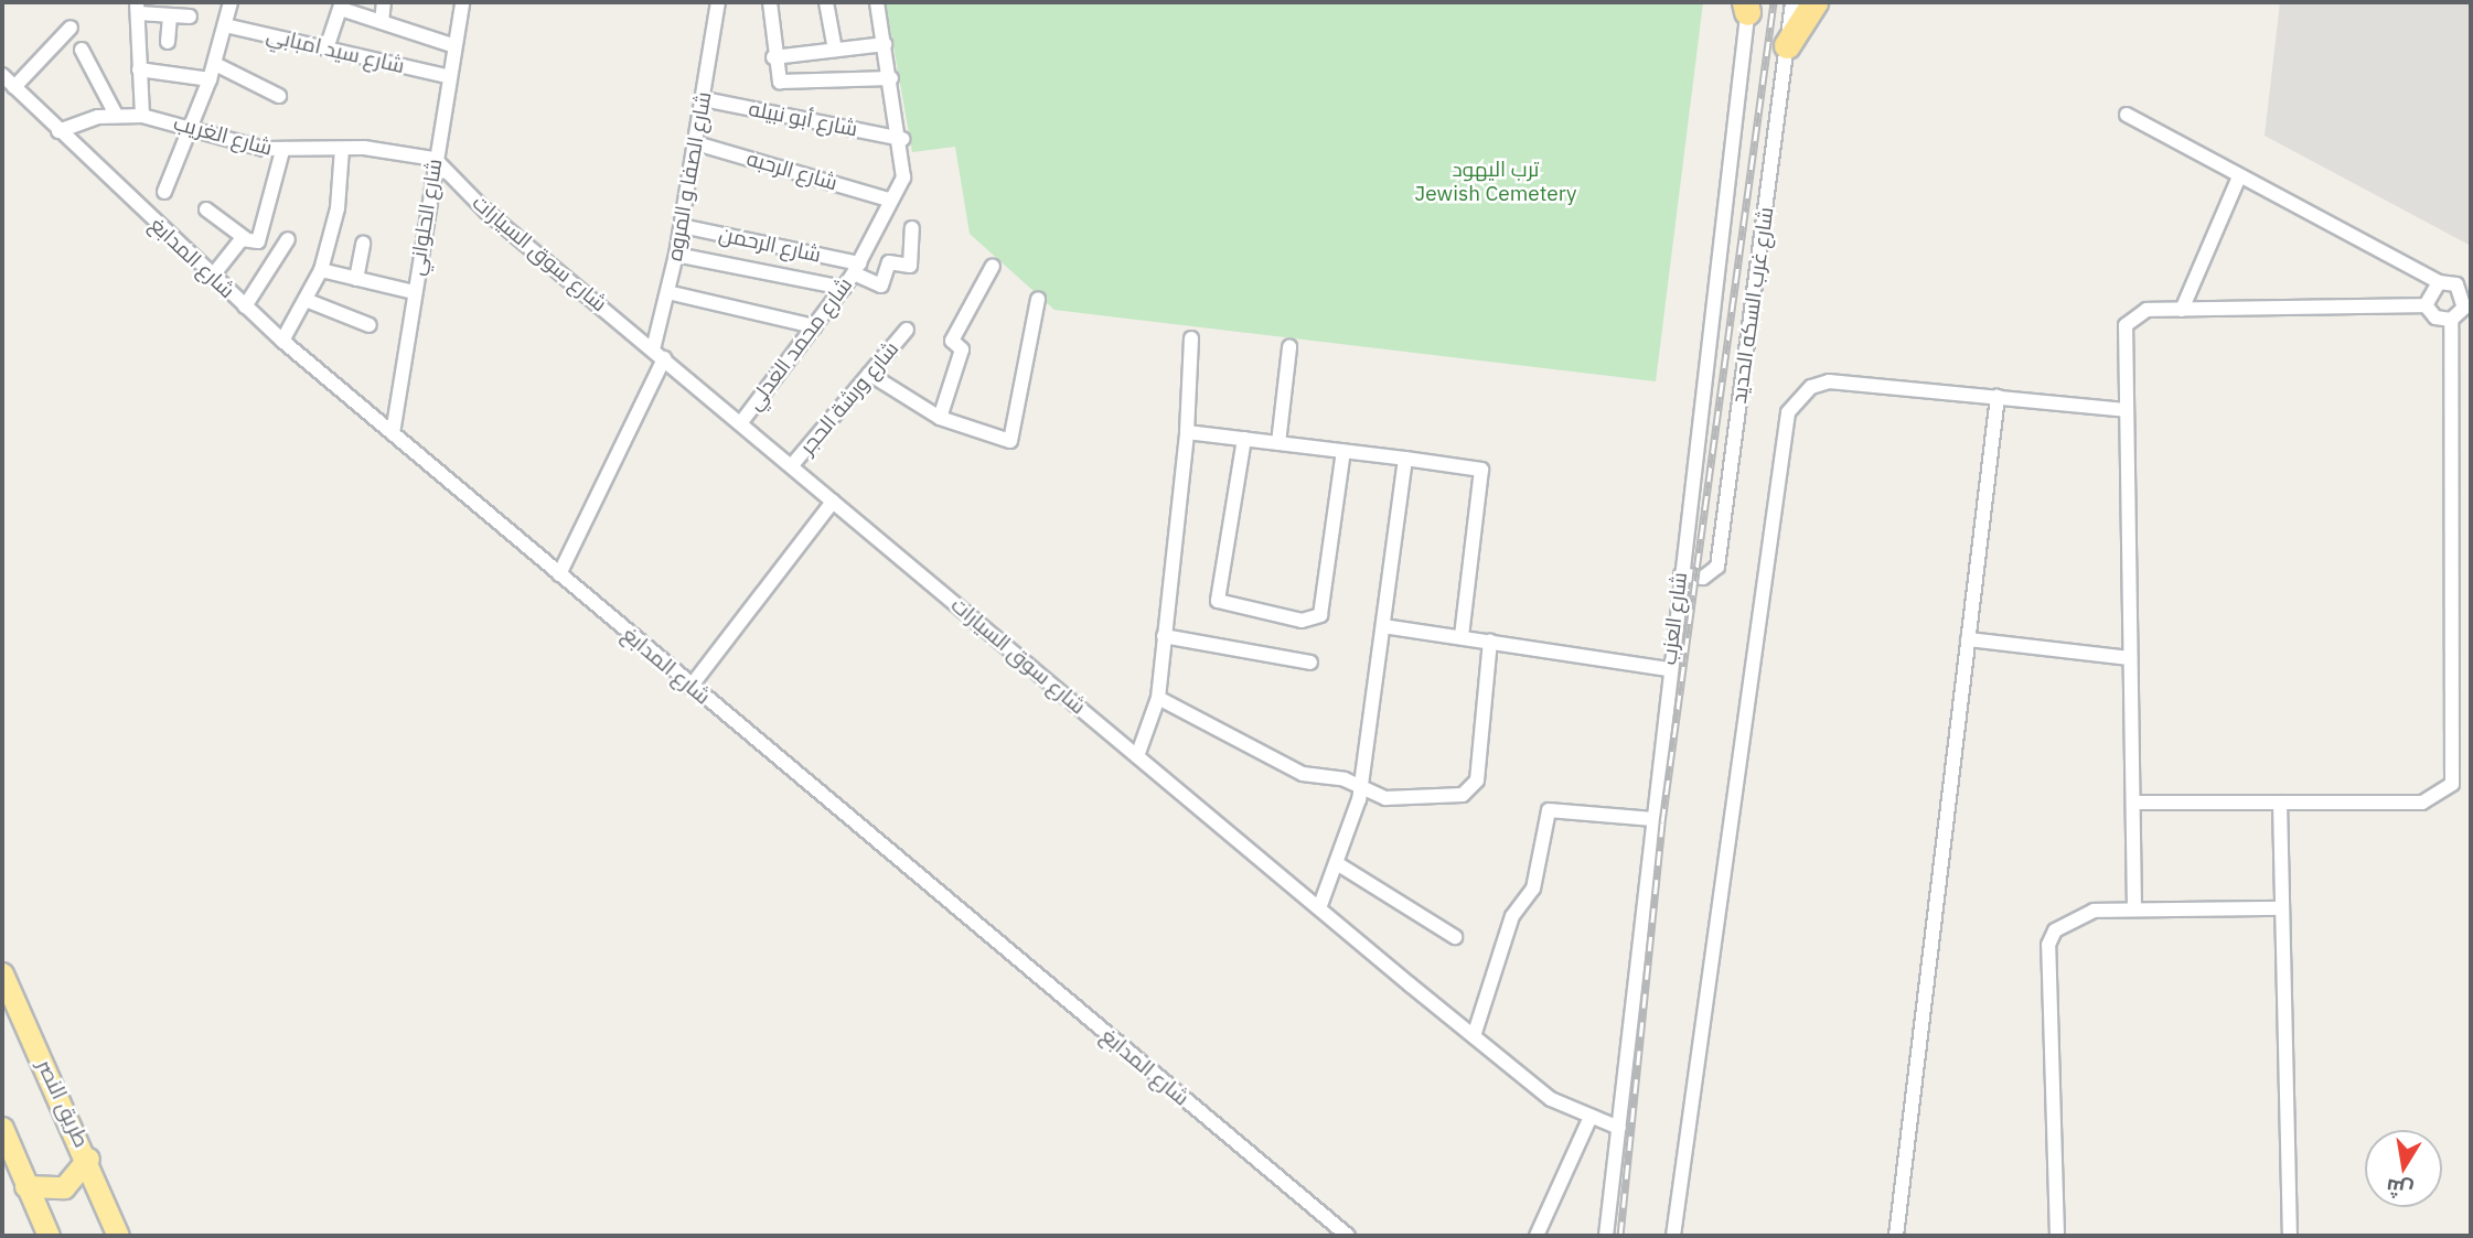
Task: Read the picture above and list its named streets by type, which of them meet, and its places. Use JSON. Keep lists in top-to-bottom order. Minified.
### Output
{"streets":{"highway":["طريق النصر"],"street":["شارع سيد امبابي","شارع أبو نبيله","شارع الغريب","شارع الرحبه","شارع الصفا و المروه","شارع الحلواني","شارع الرحمن","شارع سوق السيارات","شارع المدابغ","شارع غرب السكه الحديد","شارع محمد العدلي","شارع ورشة الحجر","شارع العزب"]},"crossings":[["شارع سيد امبابي","شارع الحلواني"],["شارع أبو نبيله","شارع الصفا و المروه"],["شارع أبو نبيله","شارع محمد العدلي"],["شارع الغريب","شارع الحلواني"],["شارع الغريب","شارع سوق السيارات"],["شارع الغريب","شارع المدابغ"],["شارع الرحبه","شارع الصفا و المروه"],["شارع الرحبه","شارع محمد العدلي"],["شارع الصفا و المروه","شارع الرحمن"],["شارع الصفا و المروه","شارع سوق السيارات"],["شارع الصفا و المروه","شارع المدابغ"],["شارع الحلواني","شارع سوق السيارات"],["شارع الحلواني","شارع المدابغ"],["شارع الرحمن","شارع محمد العدلي"],["شارع سوق السيارات","شارع محمد العدلي"],["شارع سوق السيارات","شارع ورشة الحجر"],["شارع سوق السيارات","شارع العزب"],["شارع غرب السكه الحديد","شارع العزب"]],"parks":["ترب اليهود Jewish Cemetery"],"north":"bottom"}
